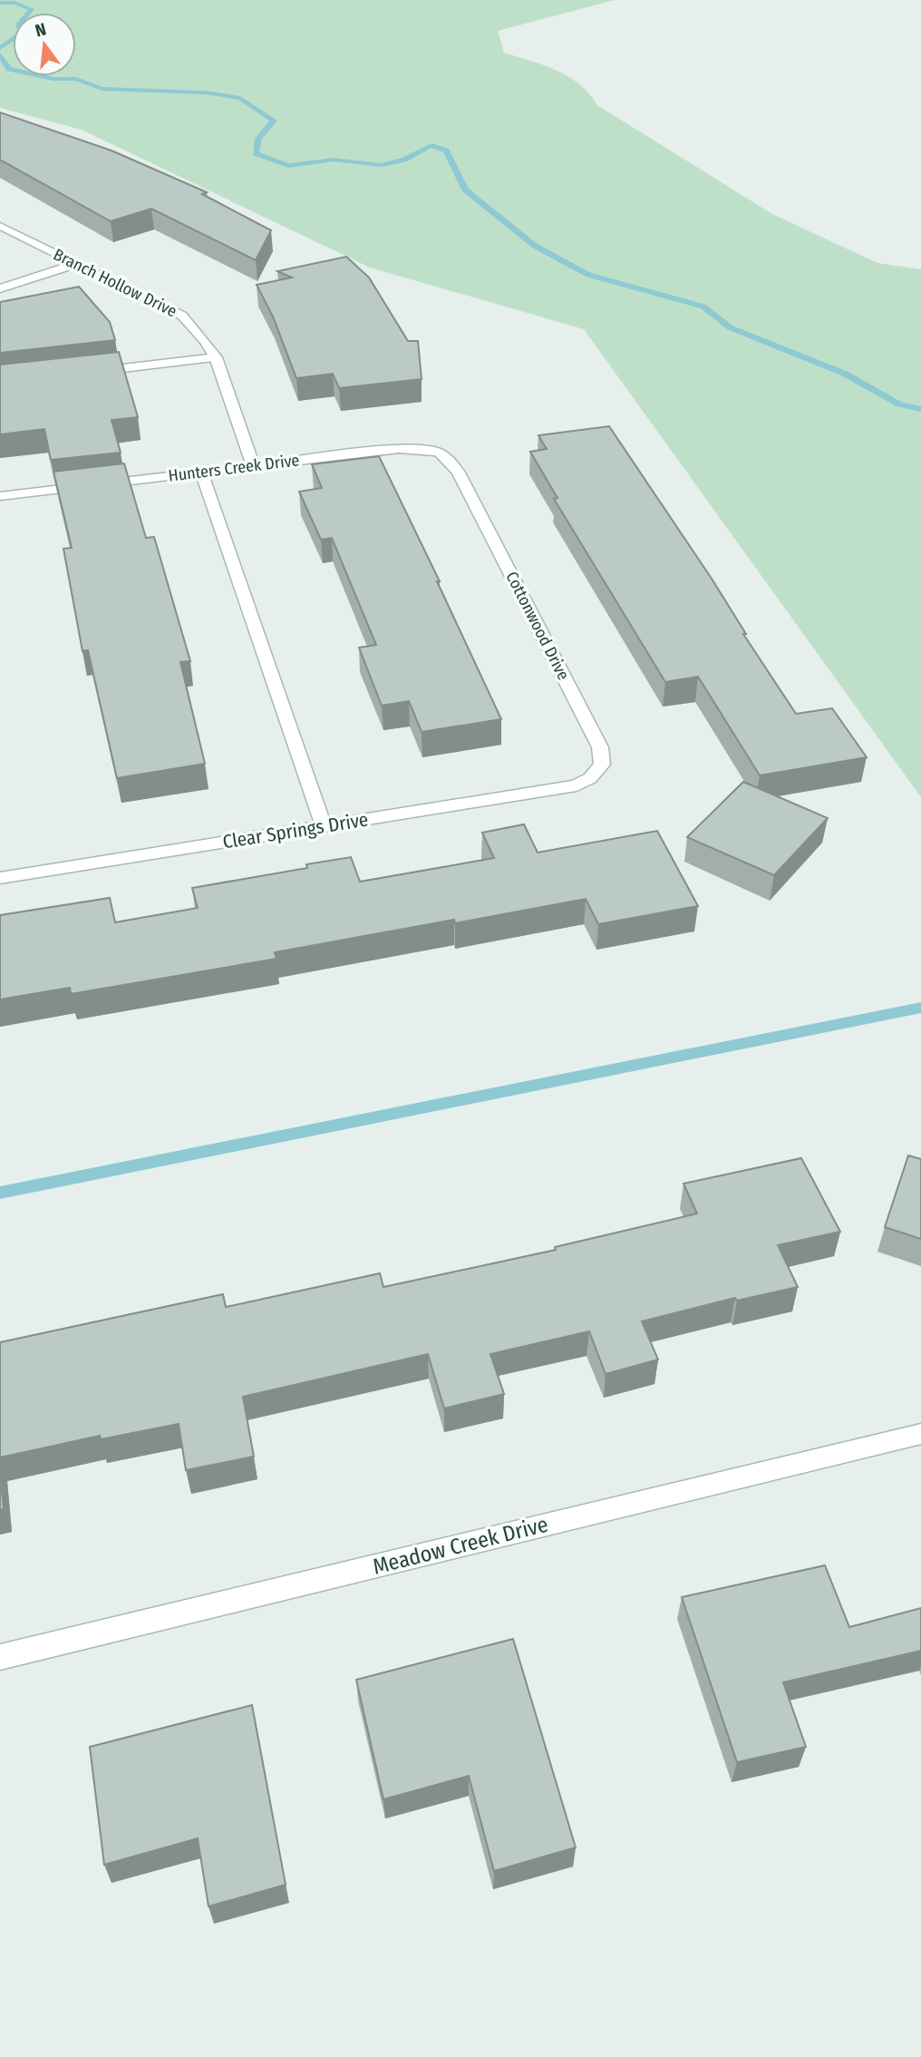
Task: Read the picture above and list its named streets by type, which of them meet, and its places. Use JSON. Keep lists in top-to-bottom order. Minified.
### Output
{"streets":{"street":["Branch Hollow Drive","Hunters Creek Drive","Cottonwood Drive","Clear Springs Drive","Meadow Creek Drive"]},"crossings":[["Branch Hollow Drive","Hunters Creek Drive"],["Hunters Creek Drive","Cottonwood Drive"],["Cottonwood Drive","Clear Springs Drive"]],"north":"top"}
